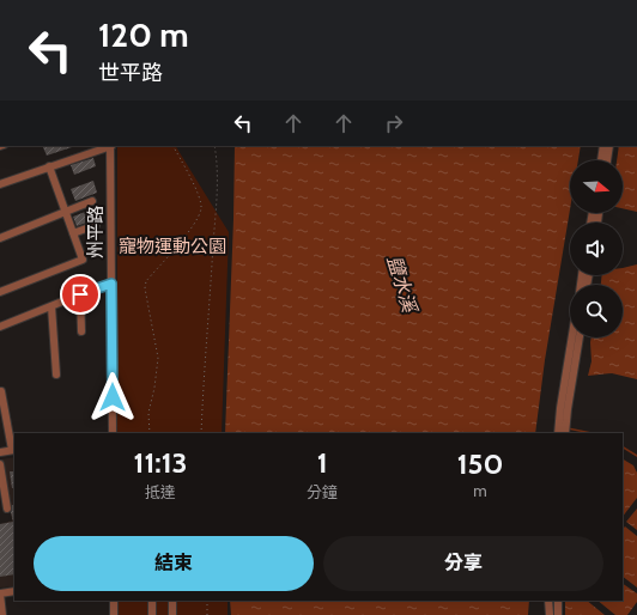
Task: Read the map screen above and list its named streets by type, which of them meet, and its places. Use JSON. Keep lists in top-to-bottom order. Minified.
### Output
{"streets":{"street":["州平路"]},"water":["鹽水溪"],"parks":["寵物運動公園"],"north":"right","page":{"turn":["120 m","世平路"],"eta":["11:13","抵達","1","分鐘","150","m"],"buttons":["結束","分享"]}}
